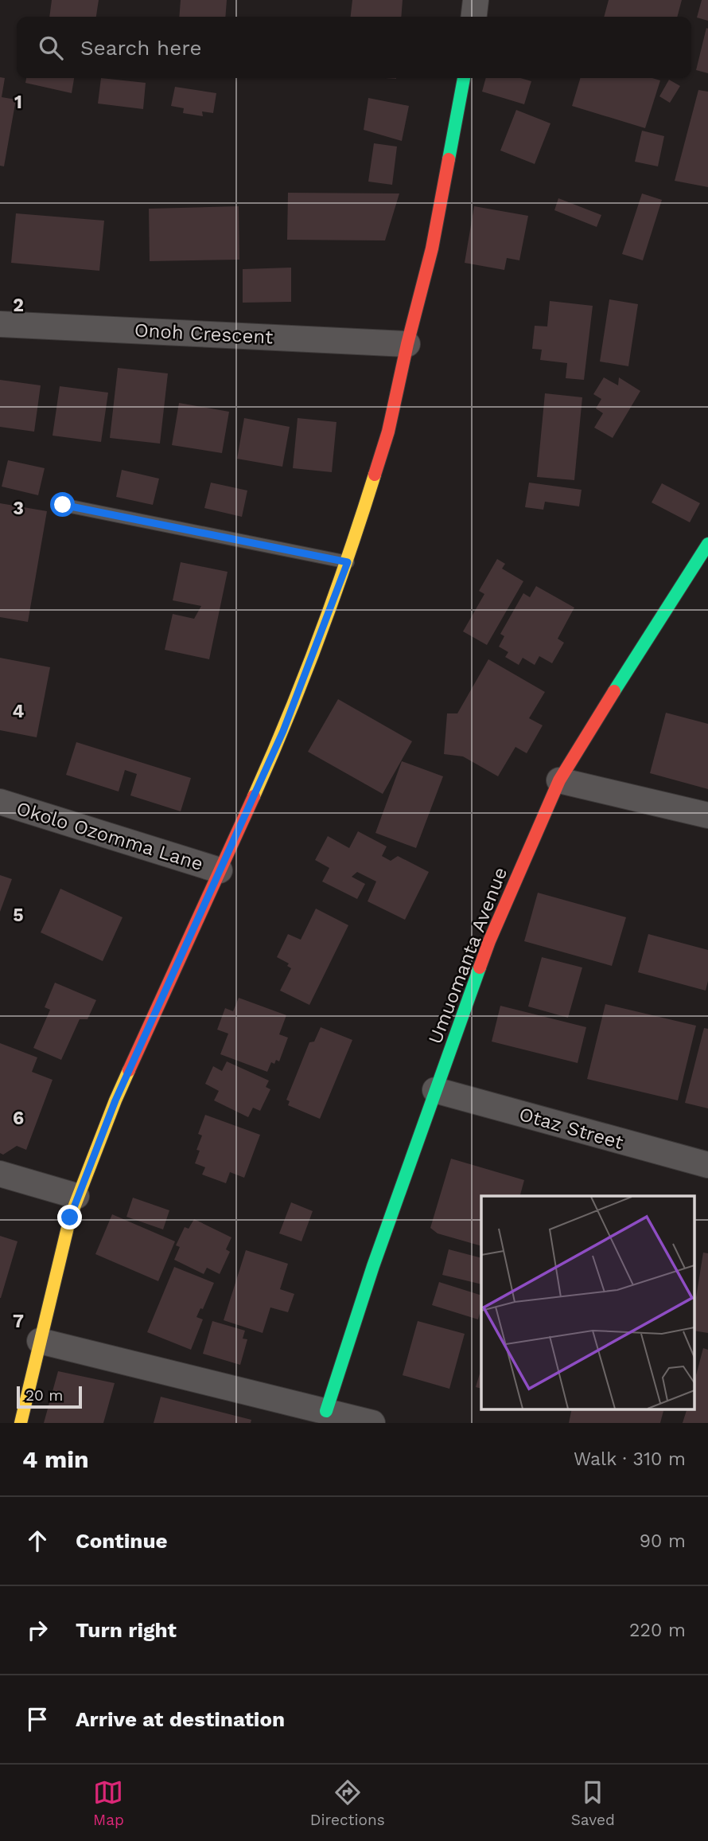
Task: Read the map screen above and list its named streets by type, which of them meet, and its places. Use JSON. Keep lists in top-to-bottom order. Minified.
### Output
{"streets":{"street":["Onoh Crescent","Okolo Ozomma Lane","Umuomanta Avenue","Otaz Street"]},"crossings":[["Umuomanta Avenue","Otaz Street"]],"scale_bar":"20 m","page":{"search":"Search here","scale":"20 m","heading":["4 min","Walk · 310 m"],"list":[["Continue","90 m"],["Turn right","220 m"],"Arrive at destination"],"nav":["Map","Directions","Saved"]},"grid":{"rows":["1","2","3","4","5","6","7"]}}
